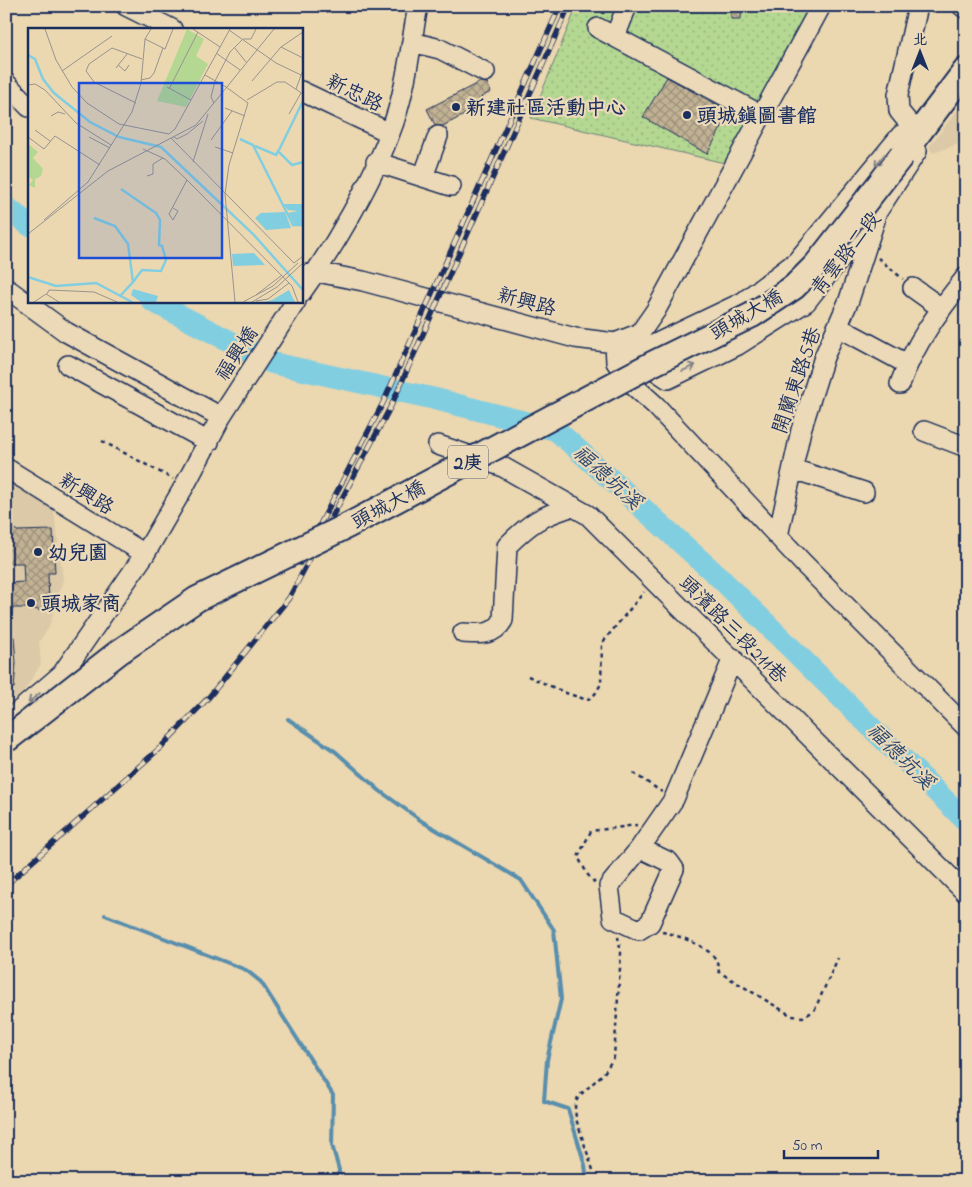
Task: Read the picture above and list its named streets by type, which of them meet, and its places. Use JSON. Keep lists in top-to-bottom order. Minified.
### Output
{"streets":{"main road":["青雲路二段","頭城大橋","2庚"],"street":["新忠路","新興路","福興橋","開蘭東路5巷","頭濱路三段211巷"]},"crossings":[["青雲路二段","新興路"],["青雲路二段","頭城大橋"],["青雲路二段","開蘭東路5巷"]],"water":["福德坑溪"],"places":["新建社區活動中心","頭城鎮圖書館","幼兒園","頭城家商"],"scale_bar":"50 m","north":"top"}
